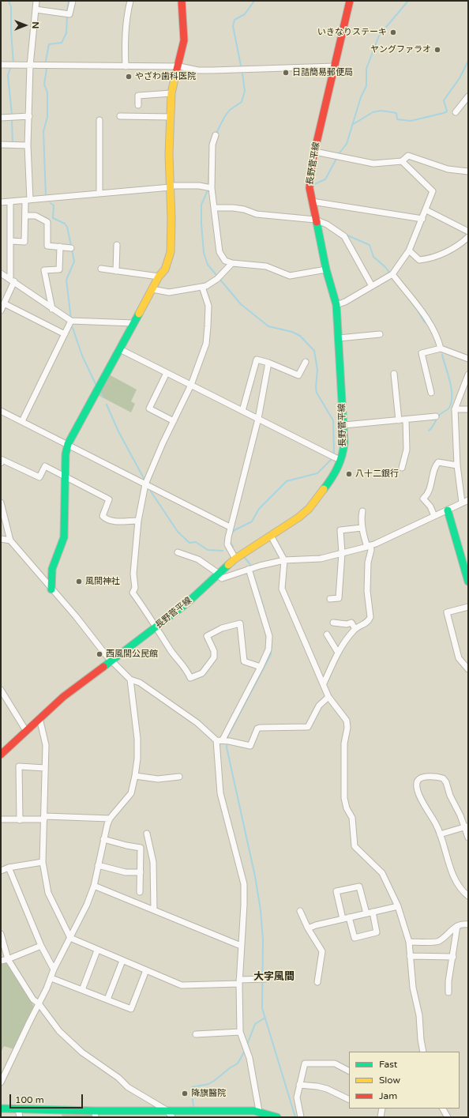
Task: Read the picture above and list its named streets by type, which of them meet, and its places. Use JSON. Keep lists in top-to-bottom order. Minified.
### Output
{"streets":{"main road":["長野菅平線"]},"districts":["大字風間"],"places":["いきなりステーキ","ヤングファラオ","日詰簡易郵便局","やざわ歯科医院","八十二銀行","風間神社","西風間公民館","降旗醫院"],"legend":["Fast","Slow","Jam"],"scale_bar":"100 m","north":"right"}
